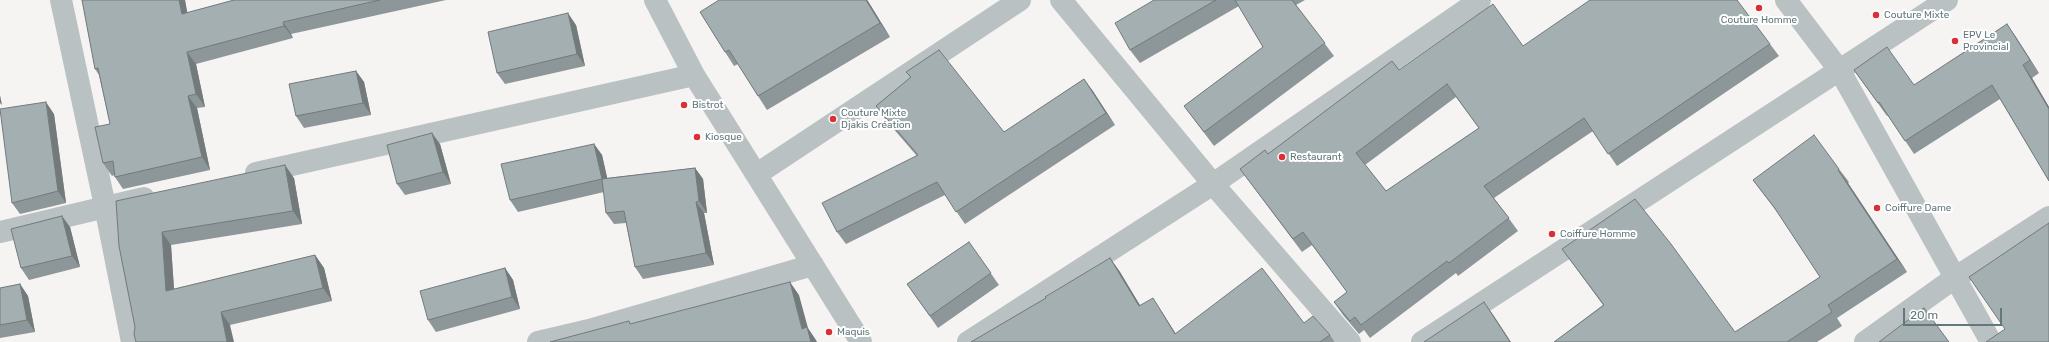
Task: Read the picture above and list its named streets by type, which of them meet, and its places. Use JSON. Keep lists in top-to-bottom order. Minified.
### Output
{"places":["Couture Homme","Couture Mixte","EPV Le Provincial","Bistrot","Couture Mixte Djakis Création","Kiosque","Restaurant","Coiffure Dame","Coiffure Homme","Maquis"],"scale_bar":"20 m"}
